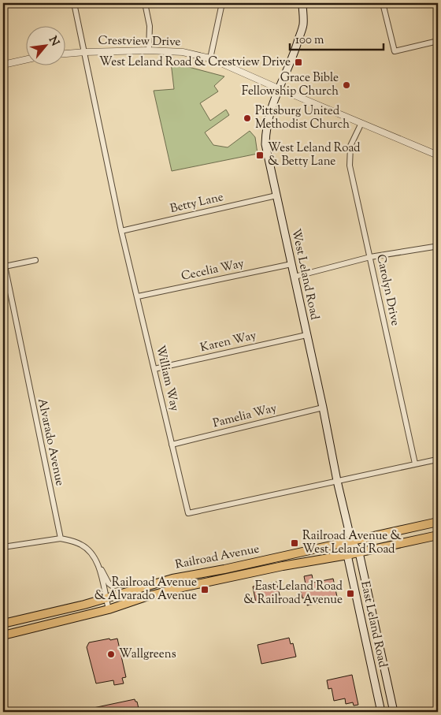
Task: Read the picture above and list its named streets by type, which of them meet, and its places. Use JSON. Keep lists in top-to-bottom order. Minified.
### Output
{"streets":{"highway":["Railroad Avenue"],"main road":["West Leland Road","East Leland Road"],"street":["Crestview Drive","Betty Lane","Cecelia Way","Carolyn Drive","Karen Way","William Way","Pamelia Way","Alvarado Avenue"]},"crossings":[["Crestview Drive","West Leland Road"],["Crestview Drive","Carolyn Drive"],["Crestview Drive","William Way"],["Betty Lane","West Leland Road"],["Betty Lane","William Way"],["Cecelia Way","West Leland Road"],["Cecelia Way","William Way"],["West Leland Road","Karen Way"],["West Leland Road","William Way"],["West Leland Road","Pamelia Way"],["West Leland Road","Railroad Avenue"],["West Leland Road","East Leland Road"],["Carolyn Drive","William Way"],["Karen Way","William Way"],["William Way","Pamelia Way"],["Railroad Avenue","East Leland Road"]],"places":{"transit":["West Leland Road & Crestview Drive","West Leland Road & Betty Lane","Railroad Avenue & West Leland Road","Railroad Avenue & Alvarado Avenue","East Leland Road & Railroad Avenue"],"other":["Grace Bible Fellowship Church","Pittsburg United Methodist Church","Wallgreens"]},"scale_bar":"100 m","north":"top right"}
